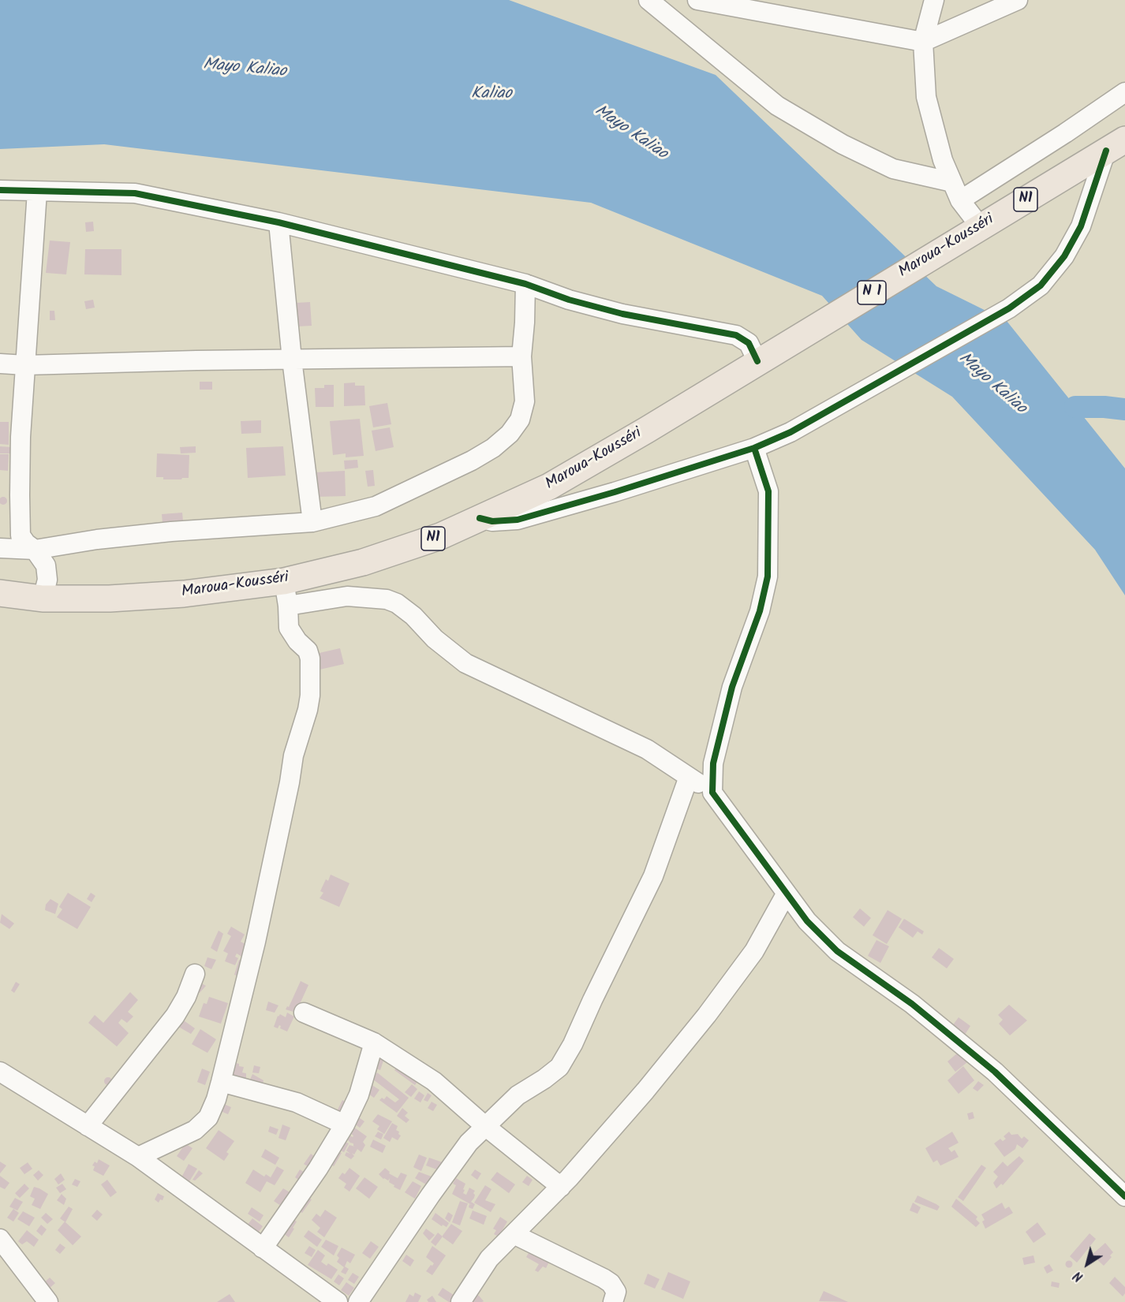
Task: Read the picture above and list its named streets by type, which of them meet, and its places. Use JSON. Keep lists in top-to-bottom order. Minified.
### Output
{"streets":{"highway":["N1","Maroua-Kousséri","N 1"]},"water":["Mayo Kaliao","Kaliao"],"north":"bottom left"}
